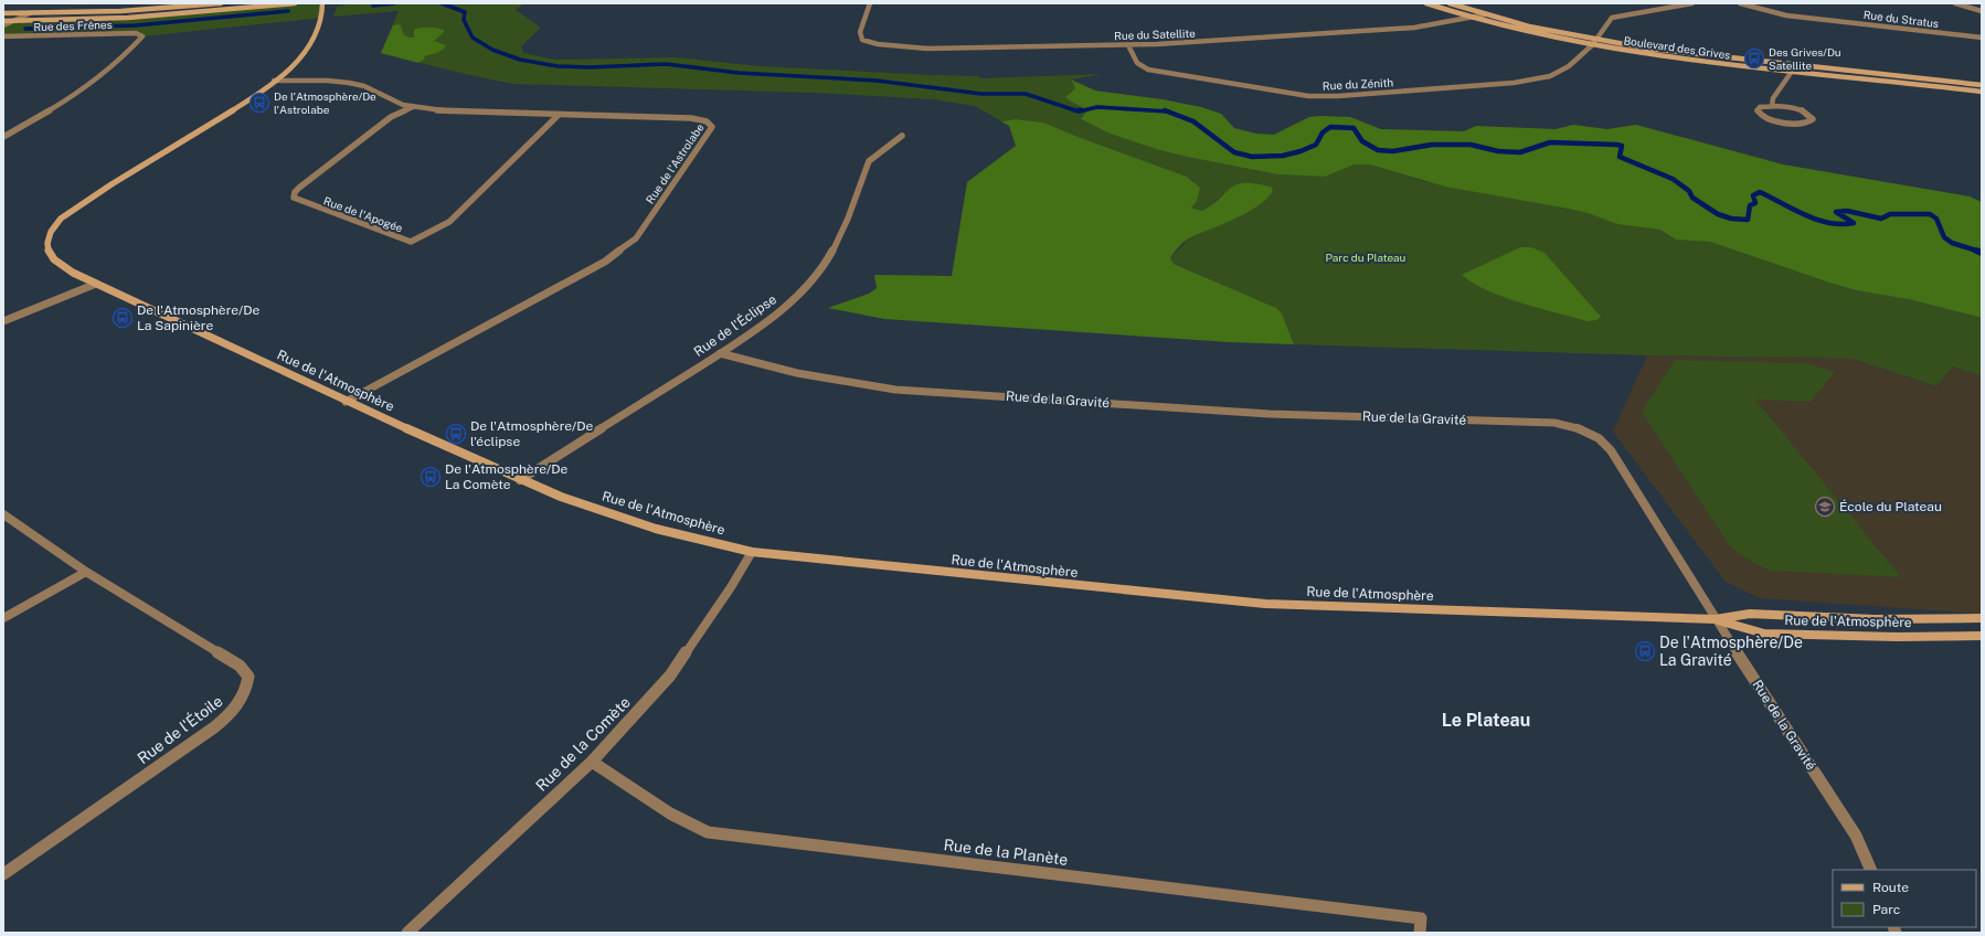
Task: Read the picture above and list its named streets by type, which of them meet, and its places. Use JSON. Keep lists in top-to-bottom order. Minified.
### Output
{"streets":{"street":["Rue du Stratus","Rue des Frênes","Rue du Satellite","Boulevard des Grives","Rue du Zénith","Rue de l'Astrolabe","Rue de l'Apogée","Rue de l'Éclipse","Rue de l'Atmosphère","Rue de la Gravité","Rue de l'Étoile","Rue de la Comète","Rue de la Planète"]},"crossings":[["Rue du Satellite","Boulevard des Grives"],["Rue du Satellite","Rue du Zénith"],["Boulevard des Grives","Rue du Zénith"],["Rue de l'Astrolabe","Rue de l'Apogée"],["Rue de l'Astrolabe","Rue de l'Atmosphère"],["Rue de l'Éclipse","Rue de l'Atmosphère"],["Rue de l'Éclipse","Rue de la Gravité"],["Rue de l'Atmosphère","Rue de la Gravité"],["Rue de l'Atmosphère","Rue de la Comète"],["Rue de la Comète","Rue de la Planète"]],"districts":["Le Plateau"],"parks":["Parc du Plateau"],"places":{"bus stop":["Des Grives/Du Satellite","De l'Atmosphère/De l'Astrolabe","De l'Atmosphère/De La Sapinière","De l'Atmosphère/De l'éclipse","De l'Atmosphère/De La Comète","De l'Atmosphère/De La Gravité"],"school or university":["École du Plateau"]},"legend":["Route","Parc"]}
